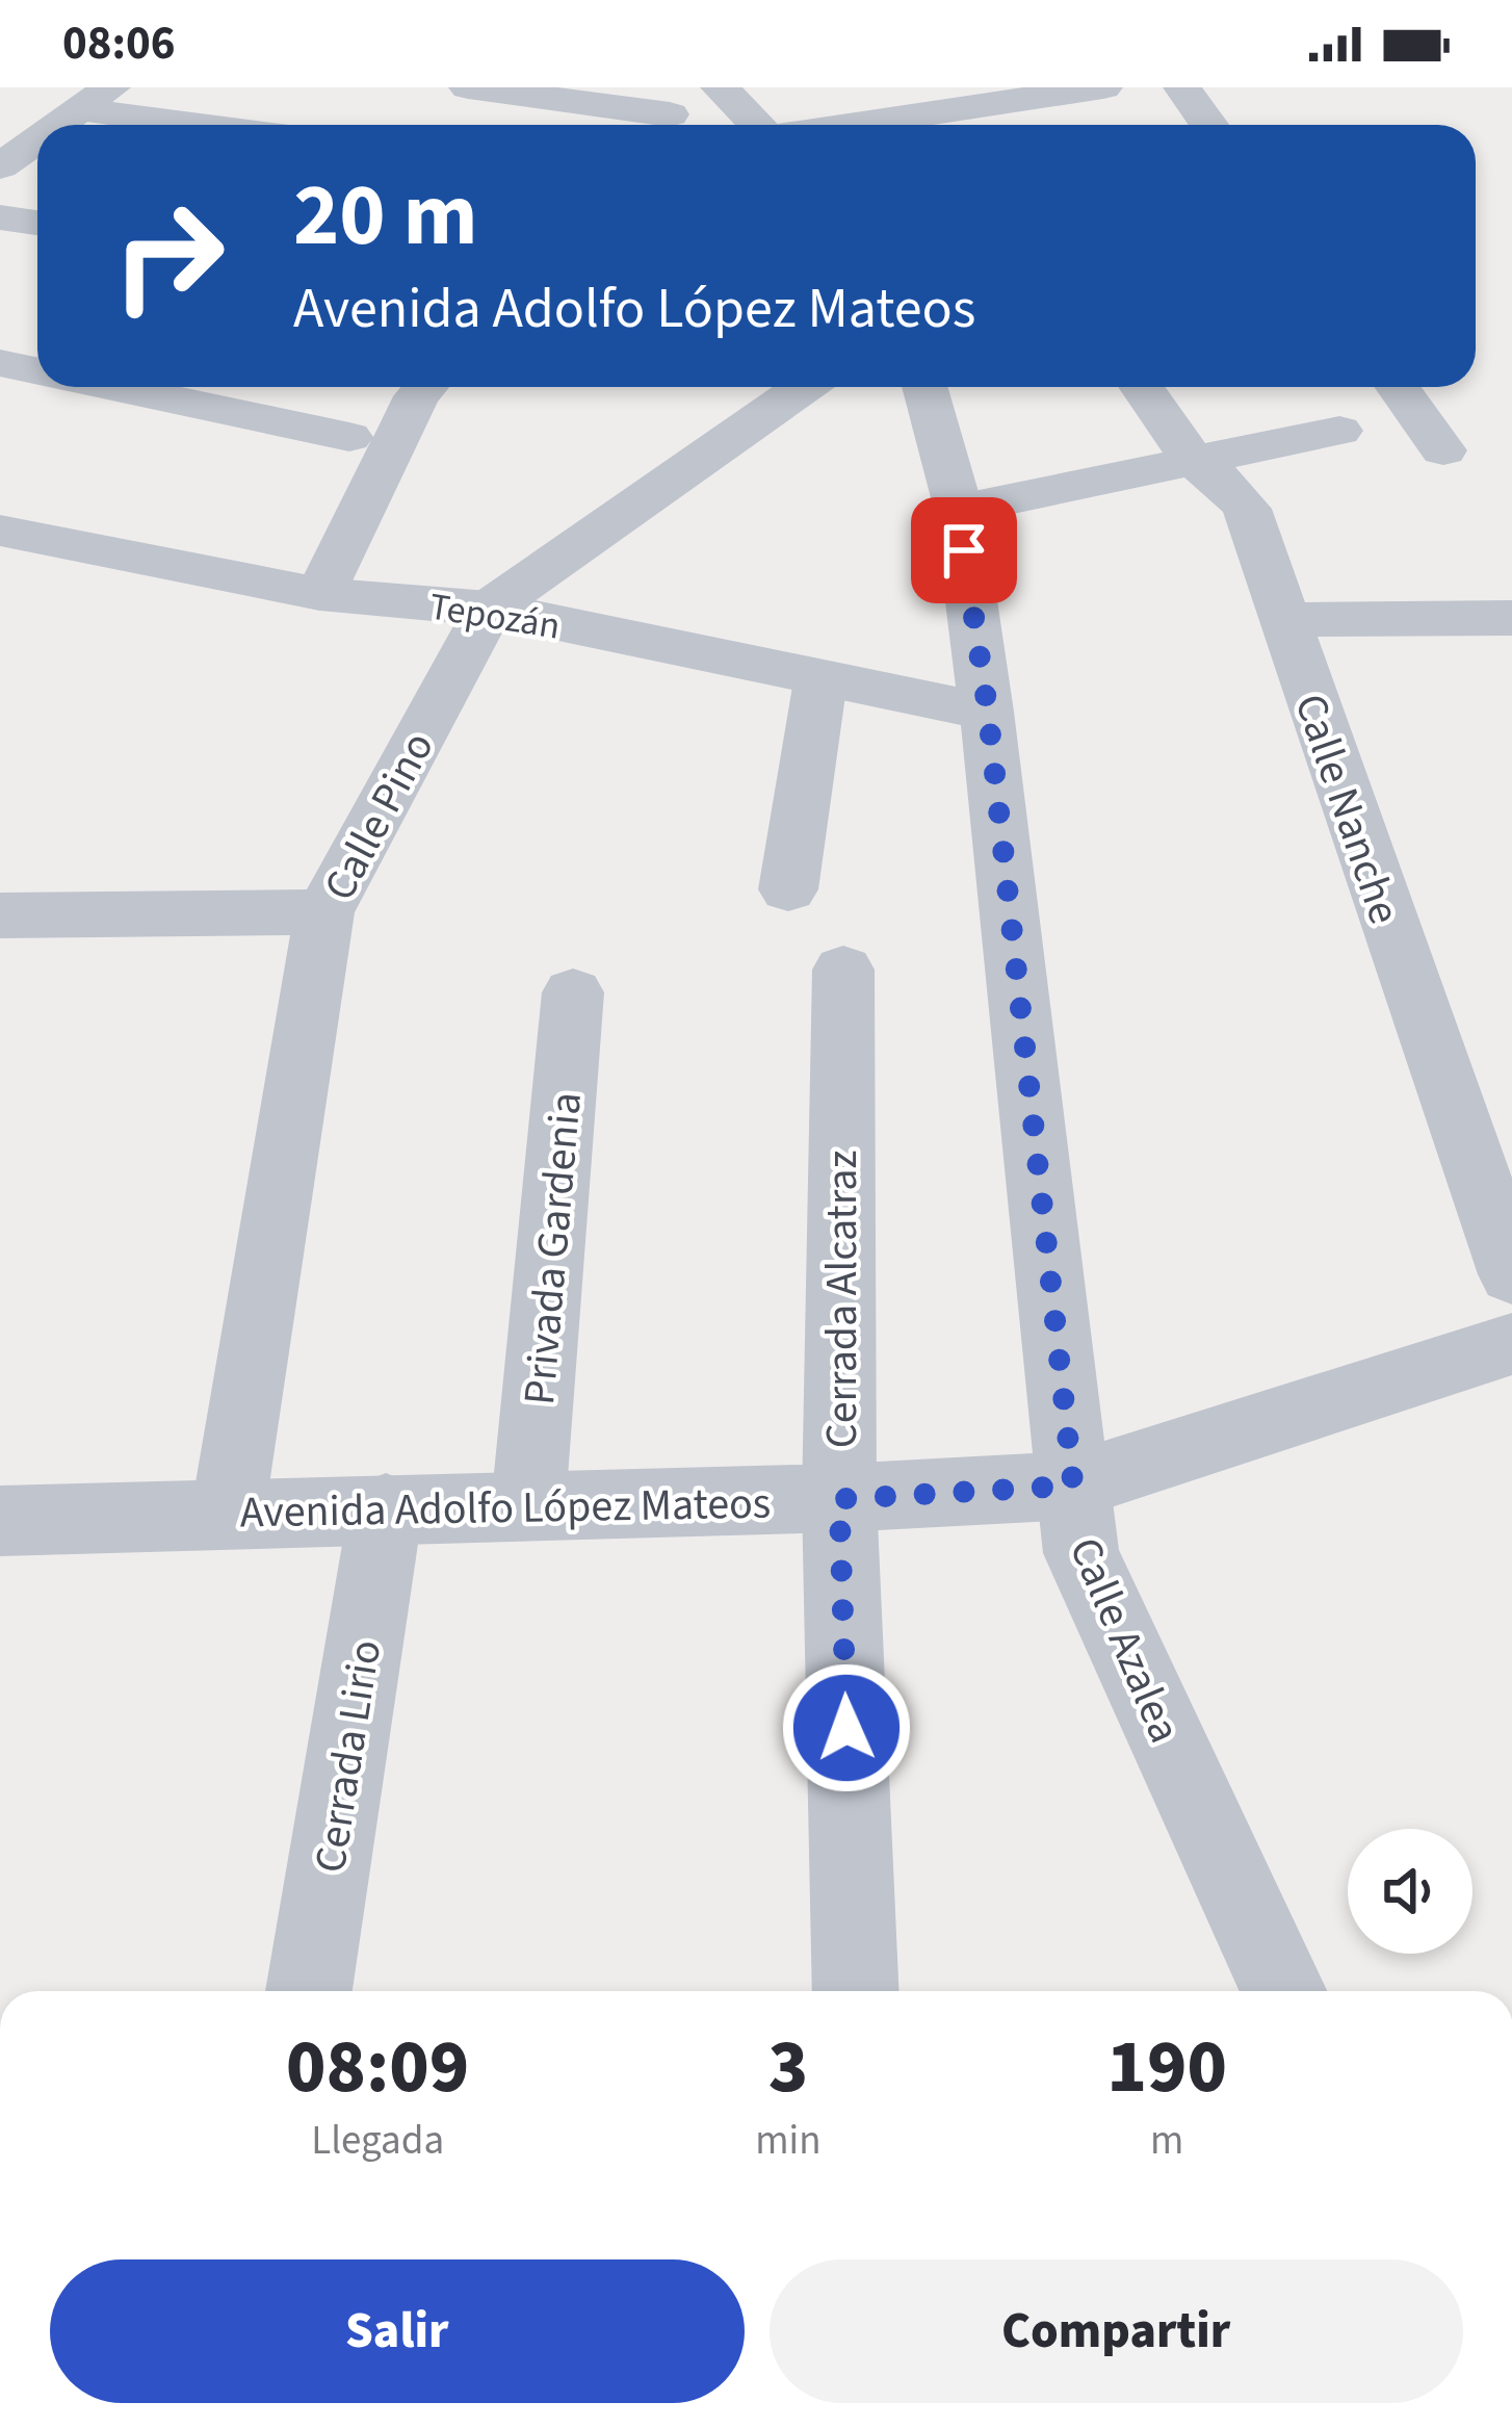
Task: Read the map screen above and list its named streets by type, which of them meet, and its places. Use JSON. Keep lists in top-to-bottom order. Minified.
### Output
{"streets":{"street":["Tepozán","Calle Nanche","Calle Pino","Privada Gardenia","Cerrada Alcatraz","Avenida Adolfo López Mateos","Calle Azalea","Cerrada Lirio"]},"crossings":[["Tepozán","Calle Pino"],["Tepozán","Calle Azalea"],["Calle Pino","Avenida Adolfo López Mateos"],["Privada Gardenia","Avenida Adolfo López Mateos"],["Cerrada Alcatraz","Avenida Adolfo López Mateos"],["Avenida Adolfo López Mateos","Calle Azalea"],["Avenida Adolfo López Mateos","Cerrada Lirio"]],"page":{"status":"08:06","turn":["20 m","Avenida Adolfo López Mateos"],"eta":["08:09","Llegada","3","min","190","m"],"buttons":["Salir","Compartir"]}}
